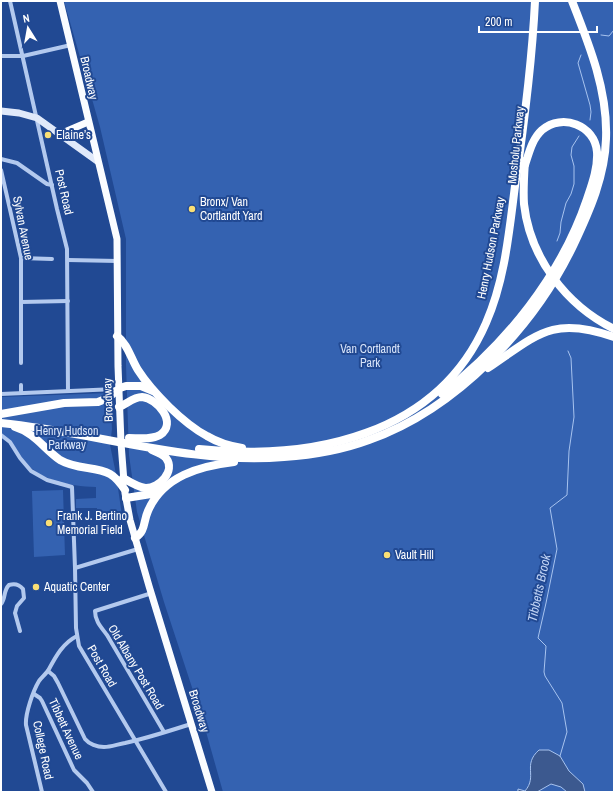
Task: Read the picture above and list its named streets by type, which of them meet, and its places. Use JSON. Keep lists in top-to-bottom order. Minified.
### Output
{"streets":{"highway":["Mosholu Parkway","Henry Hudson Parkway"],"main road":["Broadway"],"street":["Post Road","Sylvan Avenue","Old Albany Post Road","Tibbett Avenue","College Road"]},"crossings":[["Broadway","Old Albany Post Road"],["Mosholu Parkway","Henry Hudson Parkway"],["Post Road","College Road"],["Tibbett Avenue","College Road"]],"water":["Tibbetts Brook"],"parks":["Van Cortlandt Park","Henry Hudson Parkway"],"places":["Elaine’s","Bronx/ Van Cortlandt Yard","Frank J. Bertino Memorial Field","Vault Hill","Aquatic Center"],"scale_bar":"200 m","north":"top"}
